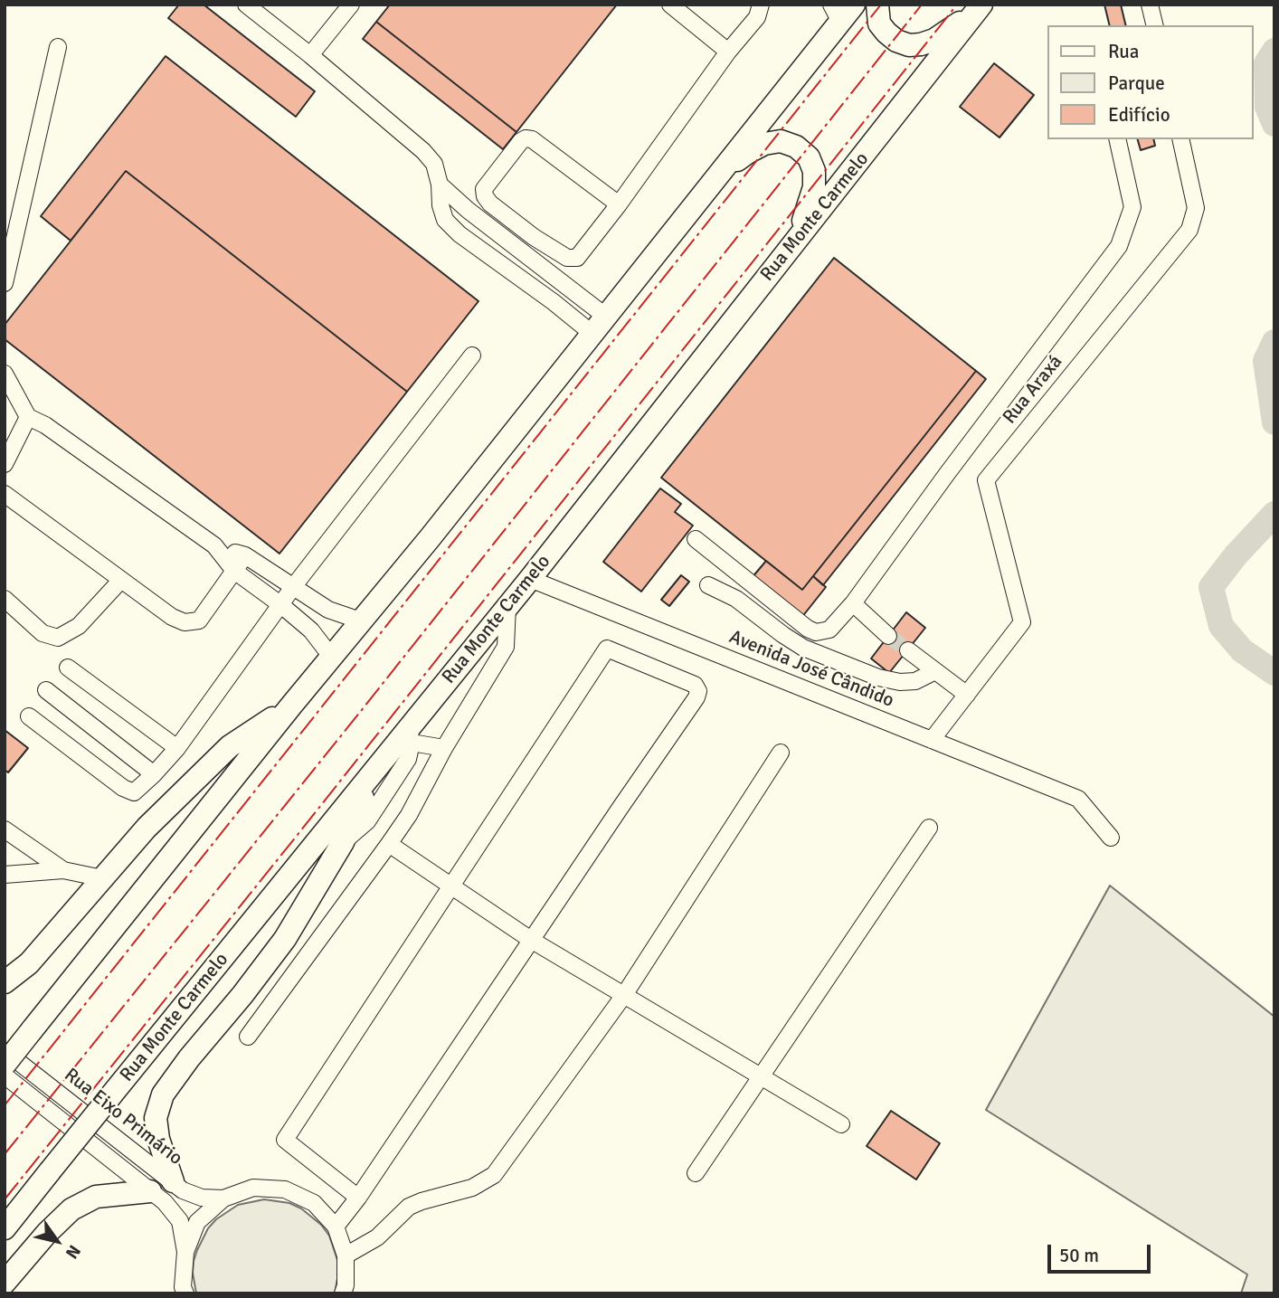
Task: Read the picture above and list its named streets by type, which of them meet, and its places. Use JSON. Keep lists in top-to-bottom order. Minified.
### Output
{"streets":{"highway":["Rua Monte Carmelo"],"street":["Rua Araxá","Avenida José Cândido","Rua Eixo Primário"]},"crossings":[["Rua Monte Carmelo","Avenida José Cândido"]],"legend":["Rua","Parque","Edifício"],"scale_bar":"50 m","north":"bottom right"}
